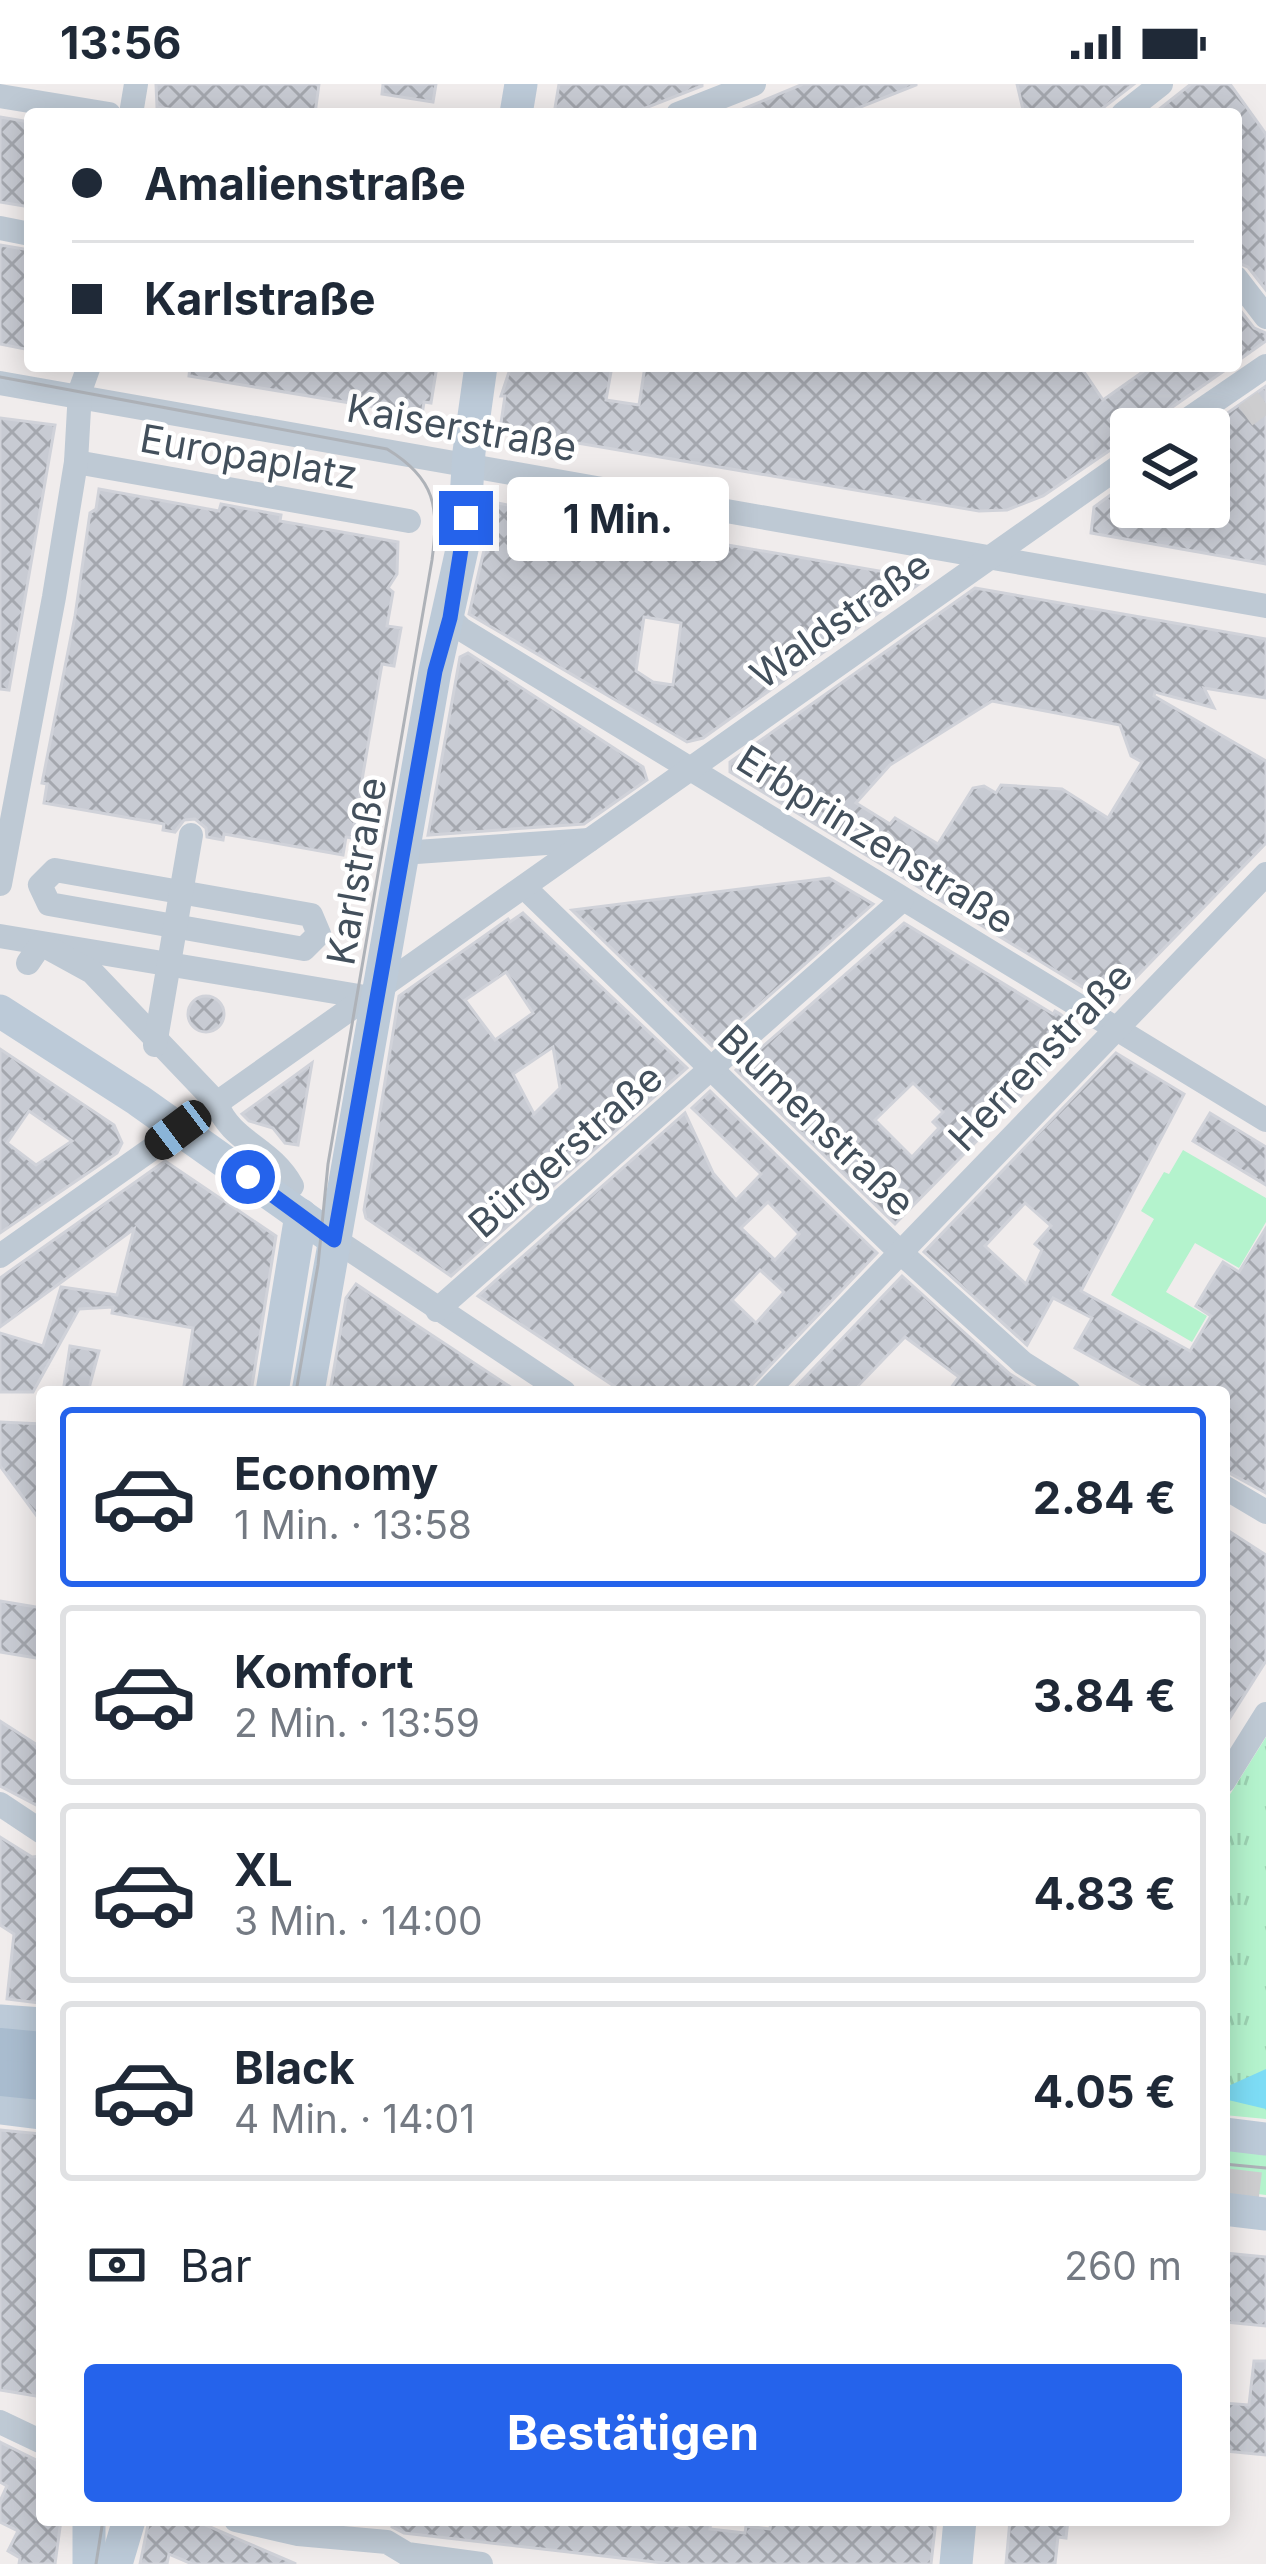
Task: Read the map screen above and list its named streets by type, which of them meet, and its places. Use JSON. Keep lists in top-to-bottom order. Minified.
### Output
{"streets":{"main road":["Karlstraße"],"street":["Kaiserstraße","Europaplatz","Waldstraße","Erbprinzenstraße","Herrenstraße","Blumenstraße","Bürgerstraße"]},"crossings":[["Kaiserstraße","Waldstraße"],["Kaiserstraße","Karlstraße"],["Waldstraße","Erbprinzenstraße"],["Waldstraße","Karlstraße"],["Waldstraße","Blumenstraße"],["Erbprinzenstraße","Karlstraße"],["Erbprinzenstraße","Herrenstraße"],["Erbprinzenstraße","Bürgerstraße"],["Herrenstraße","Blumenstraße"],["Blumenstraße","Bürgerstraße"]],"page":{"status":"13:56","banner":["Amalienstraße","Karlstraße"],"bubble":"1 Min.","list":[{"name":"Economy","note":"1 Min. · 13:58","value":"2.84 €"},{"name":"Komfort","note":"2 Min. · 13:59","value":"3.84 €"},{"name":"XL","note":"3 Min. · 14:00","value":"4.83 €"},{"name":"Black","note":"4 Min. · 14:01","value":"4.05 €"}],"pay":["Bar","260 m"],"buttons":"Bestätigen"}}
